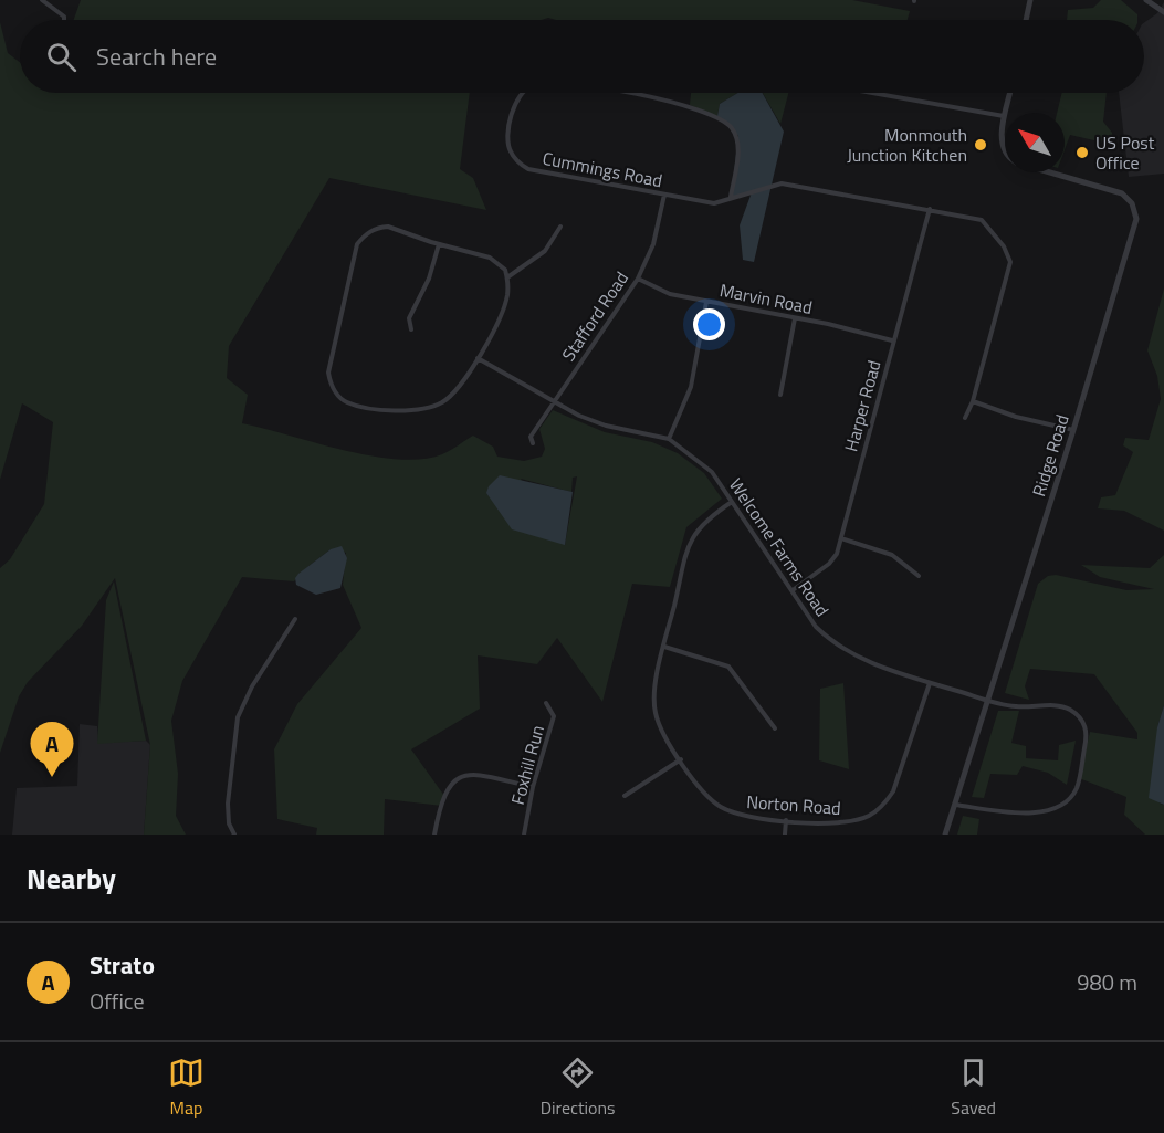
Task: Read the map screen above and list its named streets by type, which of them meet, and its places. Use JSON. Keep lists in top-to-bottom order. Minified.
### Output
{"streets":{"street":["Cummings Road","Marvin Road","Stafford Road","Harper Road","Ridge Road","Welcome Farms Road","Foxhill Run","Norton Road"]},"crossings":[["Cummings Road","Stafford Road"],["Cummings Road","Harper Road"],["Marvin Road","Stafford Road"],["Marvin Road","Harper Road"],["Stafford Road","Welcome Farms Road"],["Harper Road","Welcome Farms Road"],["Ridge Road","Welcome Farms Road"],["Welcome Farms Road","Norton Road"]],"places":["Monmouth Junction Kitchen","US Post Office"],"north":"top left","page":{"search":"Search here","pins":"A","heading":"Nearby","list":[{"mark":"A","name":"Strato","note":"Office","value":"980 m"}],"nav":["Map","Directions","Saved"]}}
